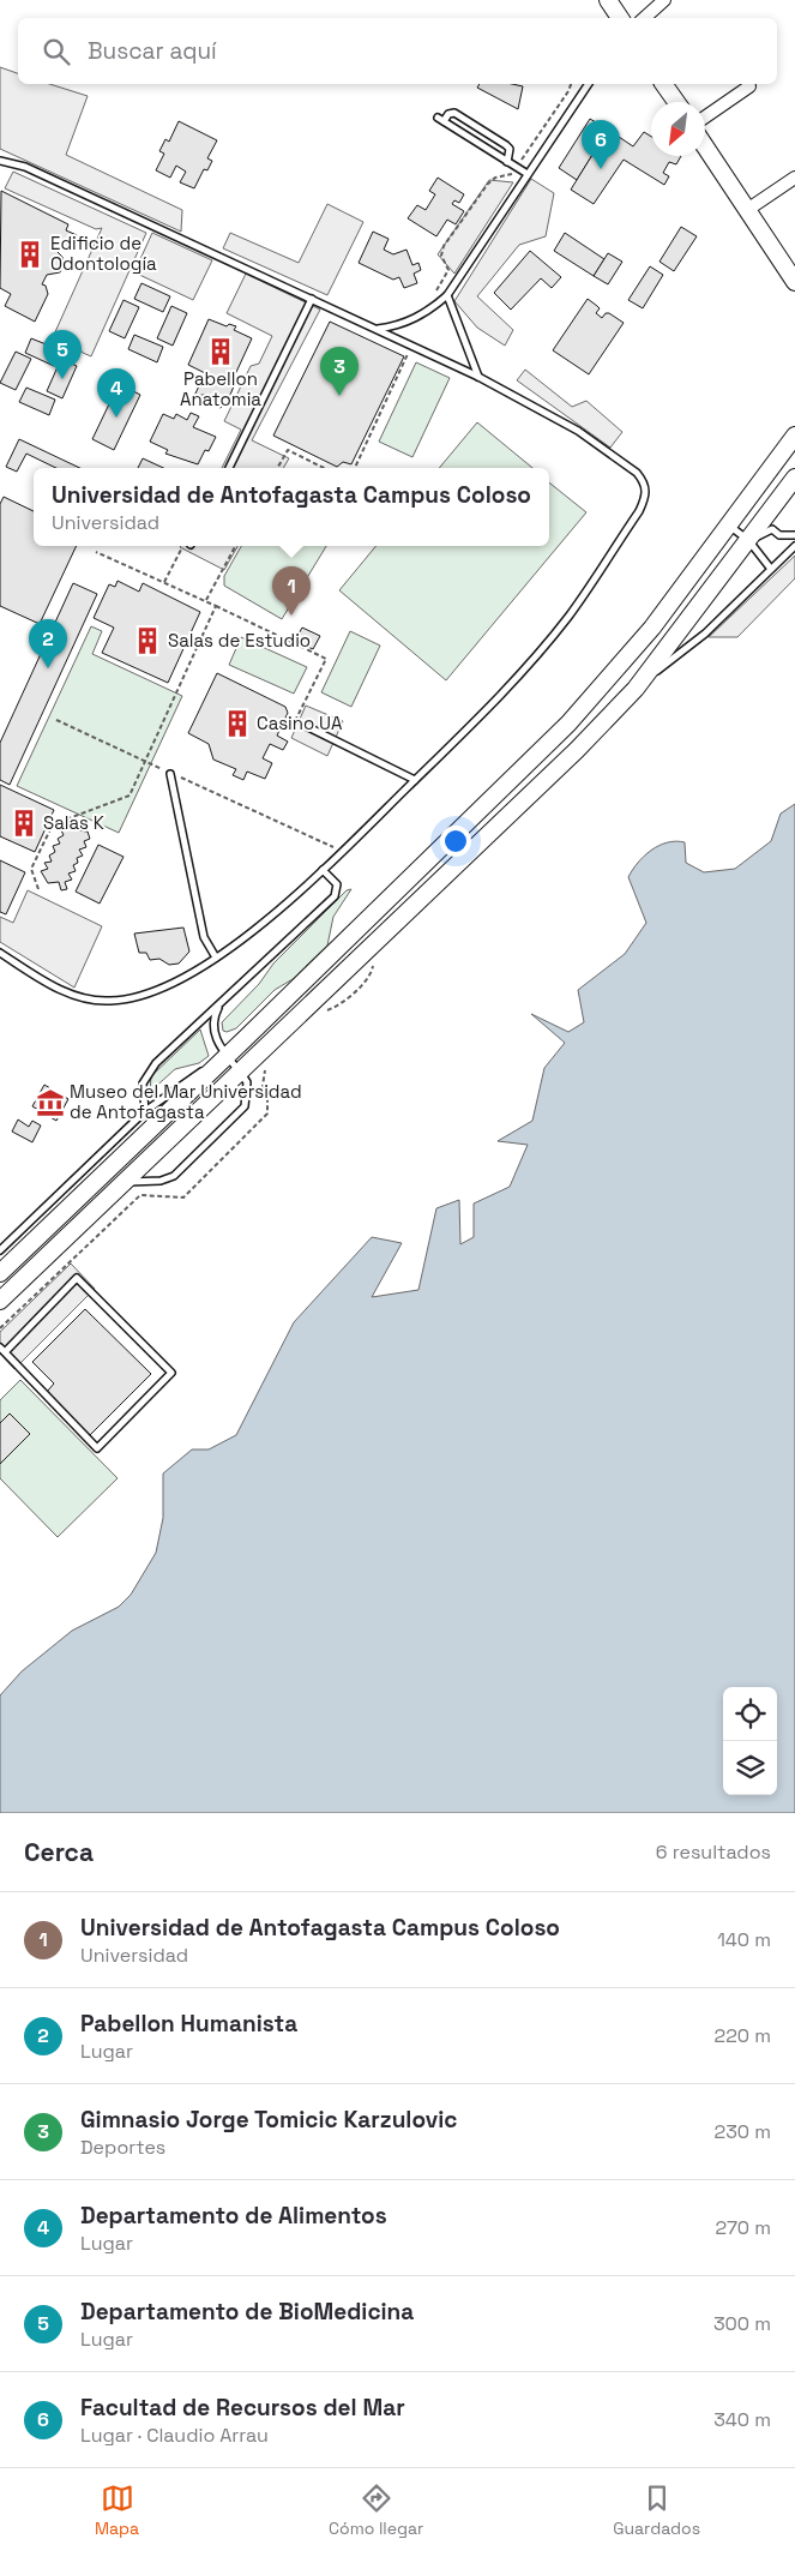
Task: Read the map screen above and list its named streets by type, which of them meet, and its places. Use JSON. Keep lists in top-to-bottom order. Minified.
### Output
{"places":{"building":["Edificio de Odontología","Pabellon Anatomia","Salas de Estudio","Casino UA","Salas K"],"museum":["Museo del Mar Universidad de Antofagasta"]},"north":"bottom left","page":{"search":"Buscar aquí","pins":["6","5","3","4","1","2"],"popup":["Universidad de Antofagasta Campus Coloso","Universidad"],"heading":["Cerca","6 resultados"],"list":[{"mark":"1","name":"Universidad de Antofagasta Campus Coloso","note":"Universidad","value":"140 m"},{"mark":"2","name":"Pabellon Humanista","note":"Lugar","value":"220 m"},{"mark":"3","name":"Gimnasio Jorge Tomicic Karzulovic","note":"Deportes","value":"230 m"},{"mark":"4","name":"Departamento de Alimentos","note":"Lugar","value":"270 m"},{"mark":"5","name":"Departamento de BioMedicina","note":"Lugar","value":"300 m"},{"mark":"6","name":"Facultad de Recursos del Mar","note":"Lugar · Claudio Arrau","value":"340 m"}],"nav":["Mapa","Cómo llegar","Guardados"]}}
